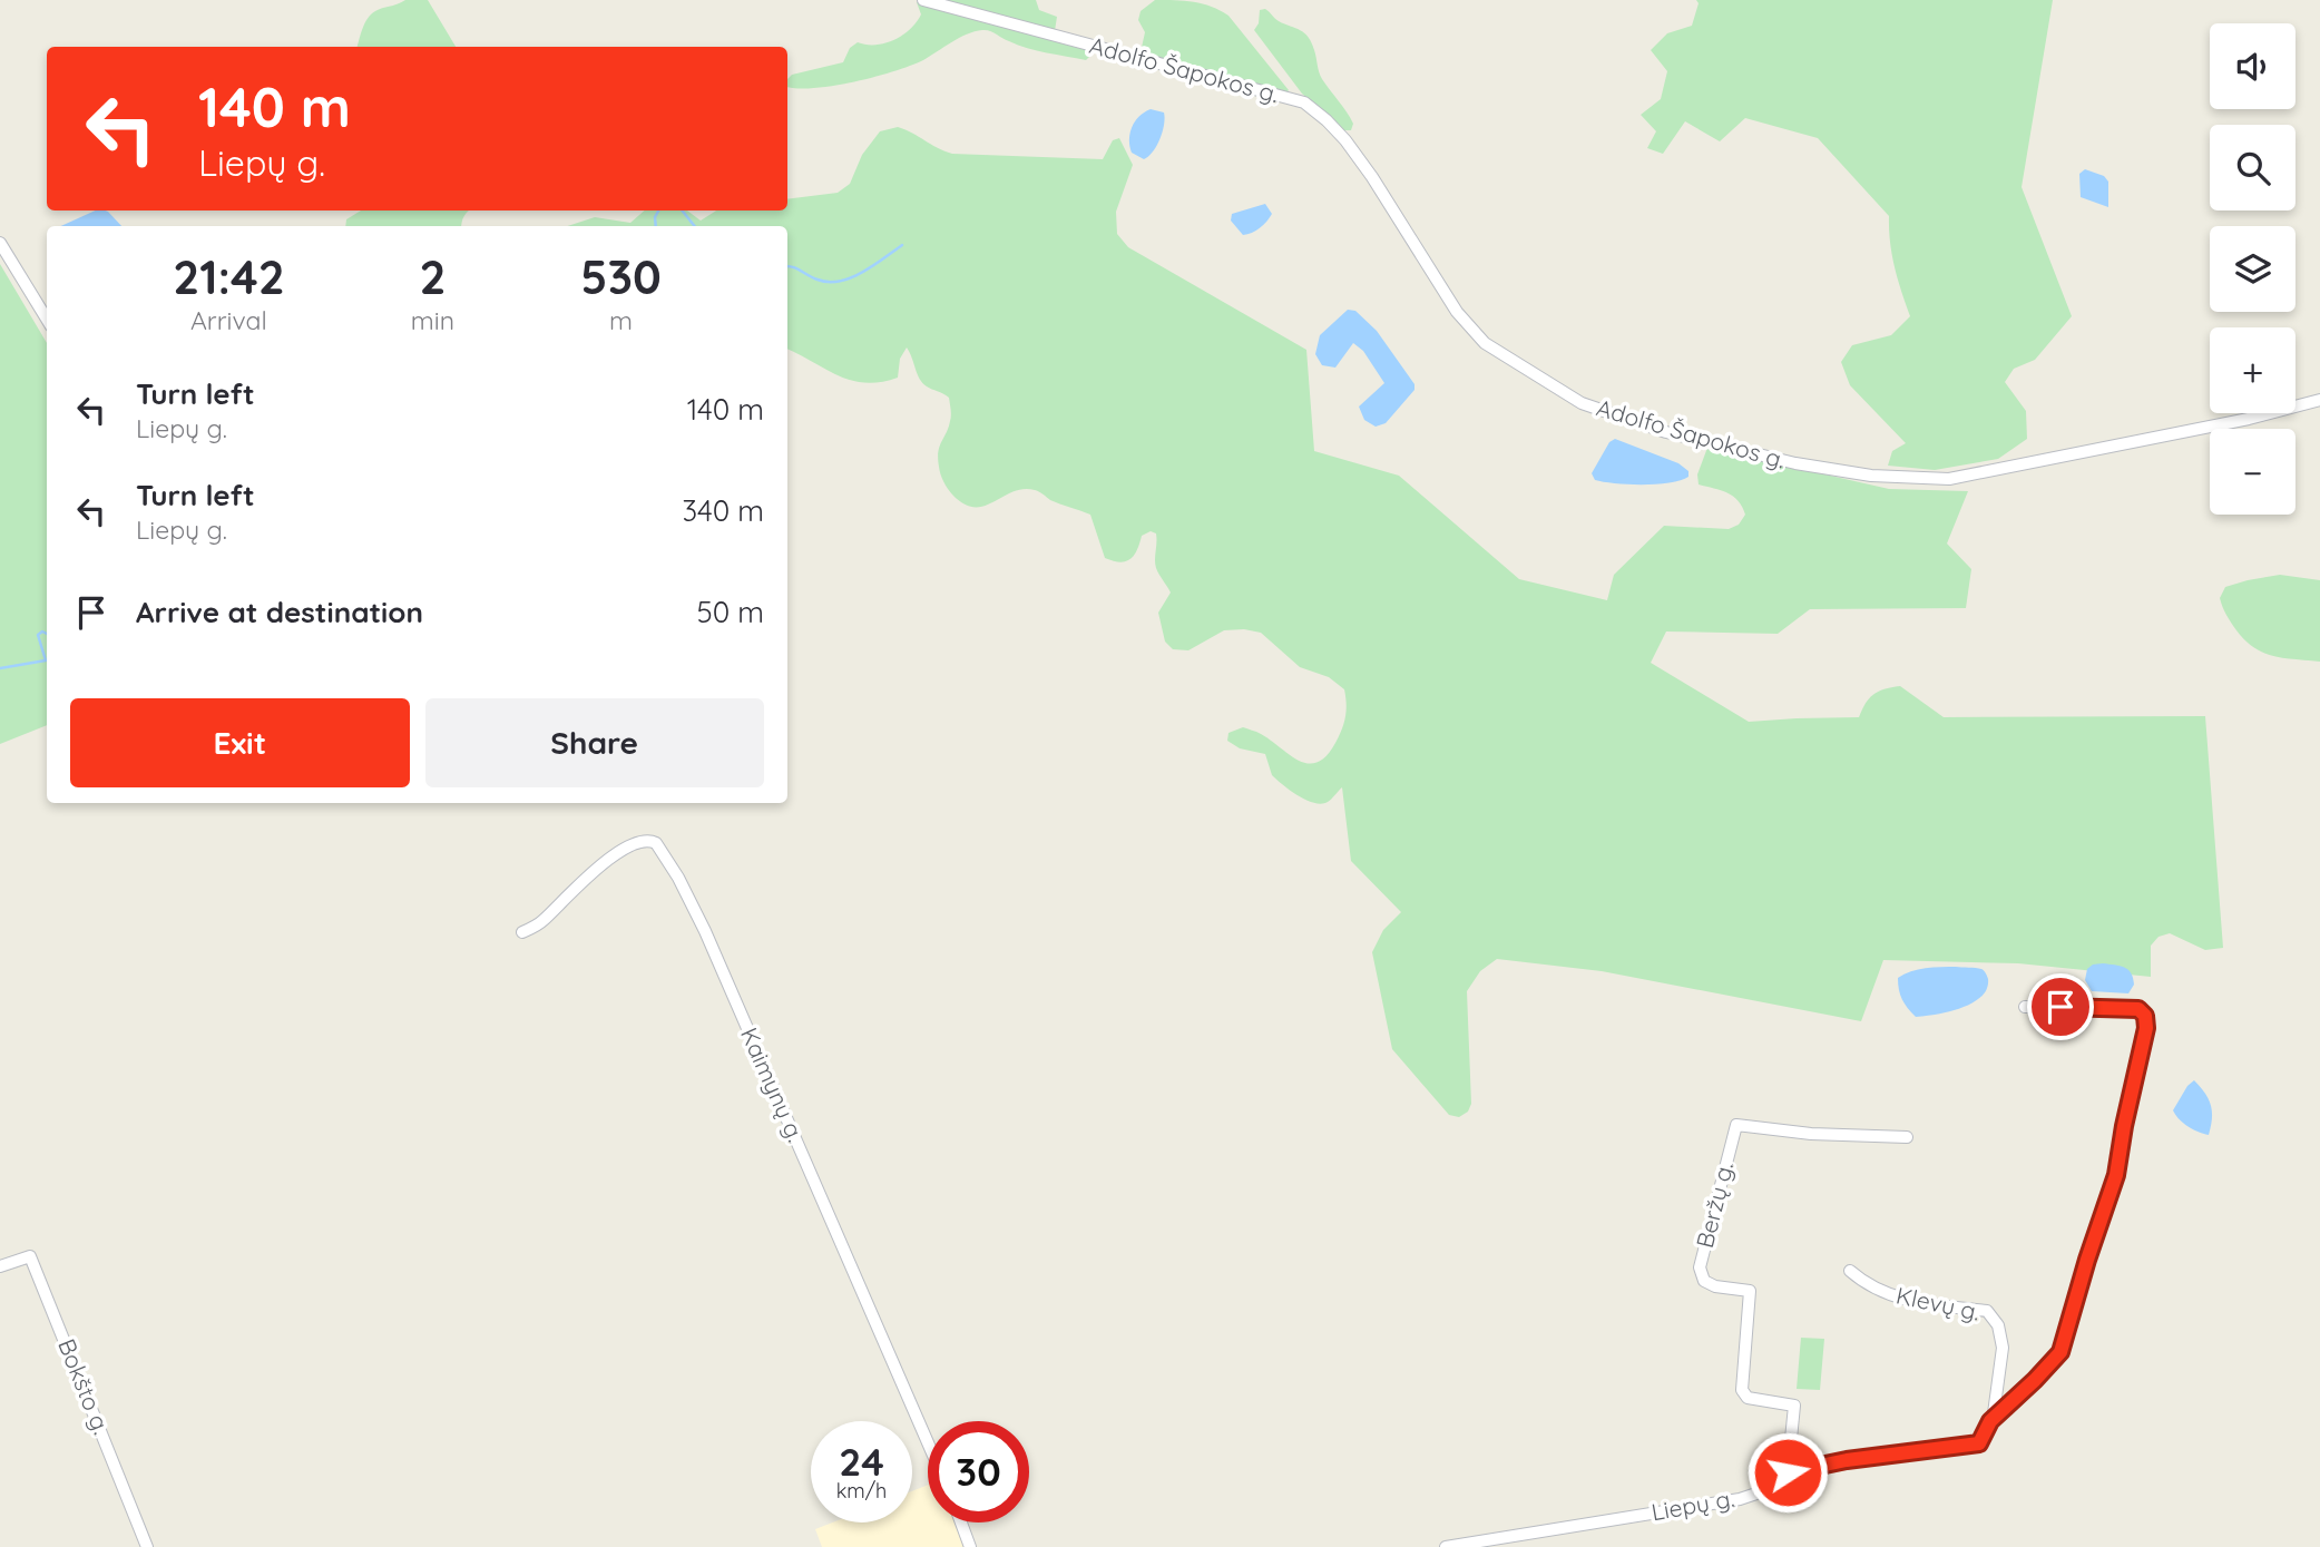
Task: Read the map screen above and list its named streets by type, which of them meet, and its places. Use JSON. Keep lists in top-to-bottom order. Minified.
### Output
{"streets":{"street":["Adolfo Šapokos g.","Kaimynų g.","Beržų g.","Klevų g.","Bokšto g.","Liepų g."]},"crossings":[["Beržų g.","Liepų g."],["Klevų g.","Liepų g."]],"page":{"map_buttons":["+","−"],"turn":["140 m","Liepų g."],"eta":["21:42","Arrival","2","min","530","m"],"list":[{"name":"Turn left","note":"Liepų g.","value":"140 m"},{"name":"Turn left","note":"Liepų g.","value":"340 m"},{"name":"Arrive at destination","value":"50 m"}],"buttons":["Exit","Share"],"speed":"24 km/h","limit":"30"}}
